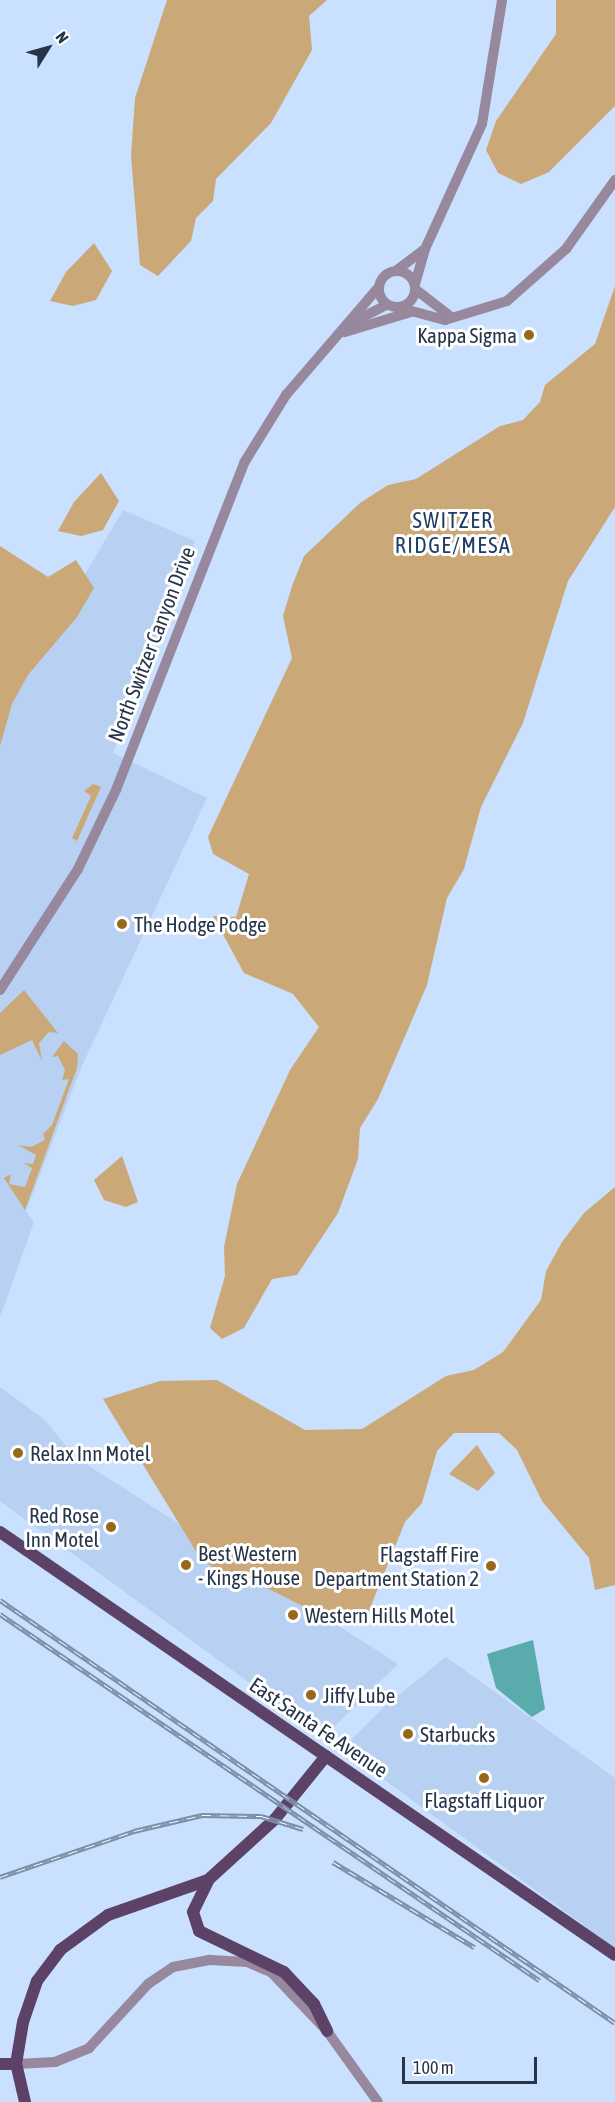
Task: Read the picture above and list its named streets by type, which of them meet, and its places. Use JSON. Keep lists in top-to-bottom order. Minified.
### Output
{"streets":{"main road":["East Santa Fe Avenue"],"street":["North Switzer Canyon Drive"]},"districts":["SWITZER RIDGE/MESA"],"places":["Kappa Sigma","The Hodge Podge","Relax Inn Motel","Red Rose Inn Motel","Best Western - Kings House","Flagstaff Fire Department Station 2","Western Hills Motel","Jiffy Lube","Starbucks","Flagstaff Liquor"],"scale_bar":"100 m","north":"top right"}
